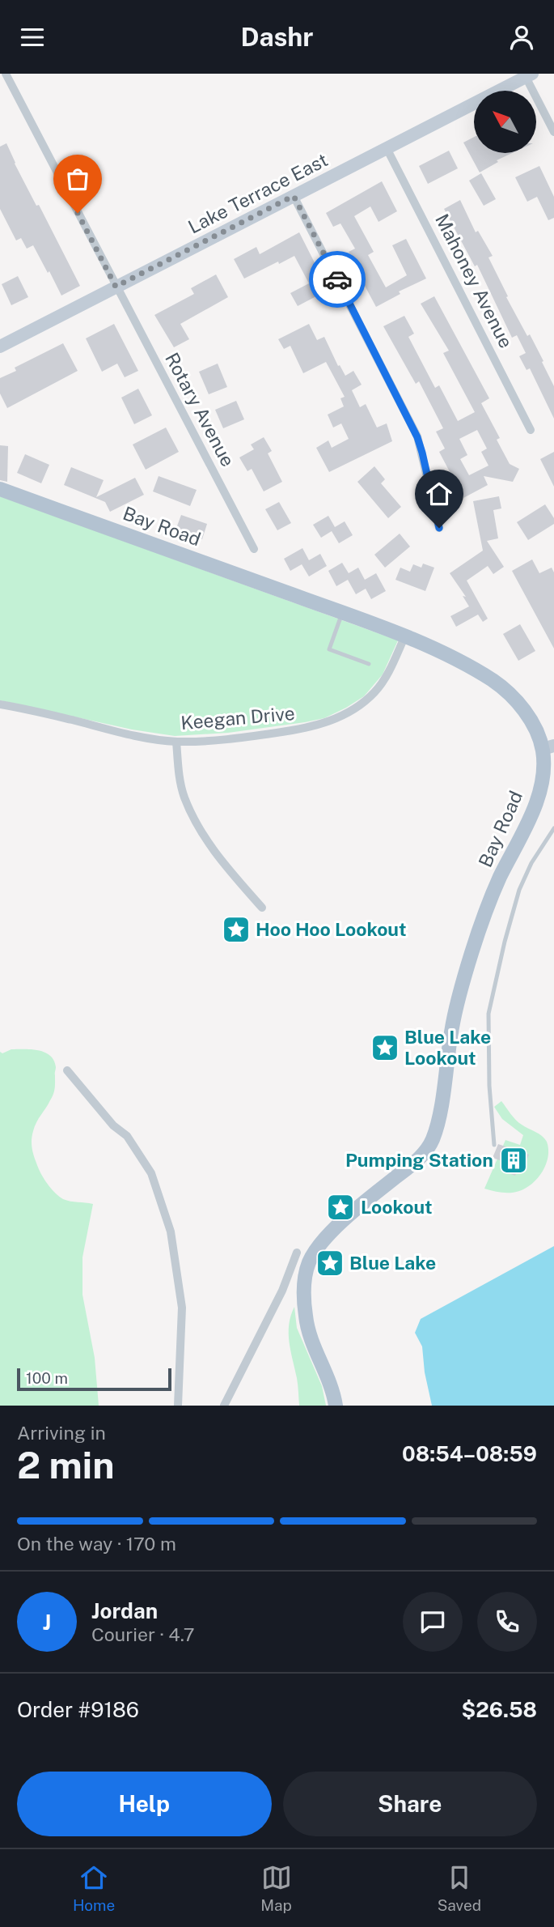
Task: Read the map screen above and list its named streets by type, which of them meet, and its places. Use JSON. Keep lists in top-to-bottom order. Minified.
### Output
{"streets":{"main road":["Bay Road"],"street":["Lake Terrace East","Mahoney Avenue","Rotary Avenue","Keegan Drive"]},"crossings":[["Lake Terrace East","Mahoney Avenue"],["Lake Terrace East","Rotary Avenue"],["Bay Road","Keegan Drive"]],"places":{"place":["Hoo Hoo Lookout","Blue Lake Lookout","Lookout","Blue Lake"],"building":["Pumping Station"]},"scale_bar":"100 m","north":"top left","page":{"header":"Dashr","scale":"100 m","heading":["2 min","Arriving in","08:54–08:59"],"panel":["Jordan","Courier · 4.7","Order #9186","$26.58"],"bar":"On the way · 170 m","round":"J","buttons":["Help","Share"],"tabs":["Home","Map","Saved"]}}
